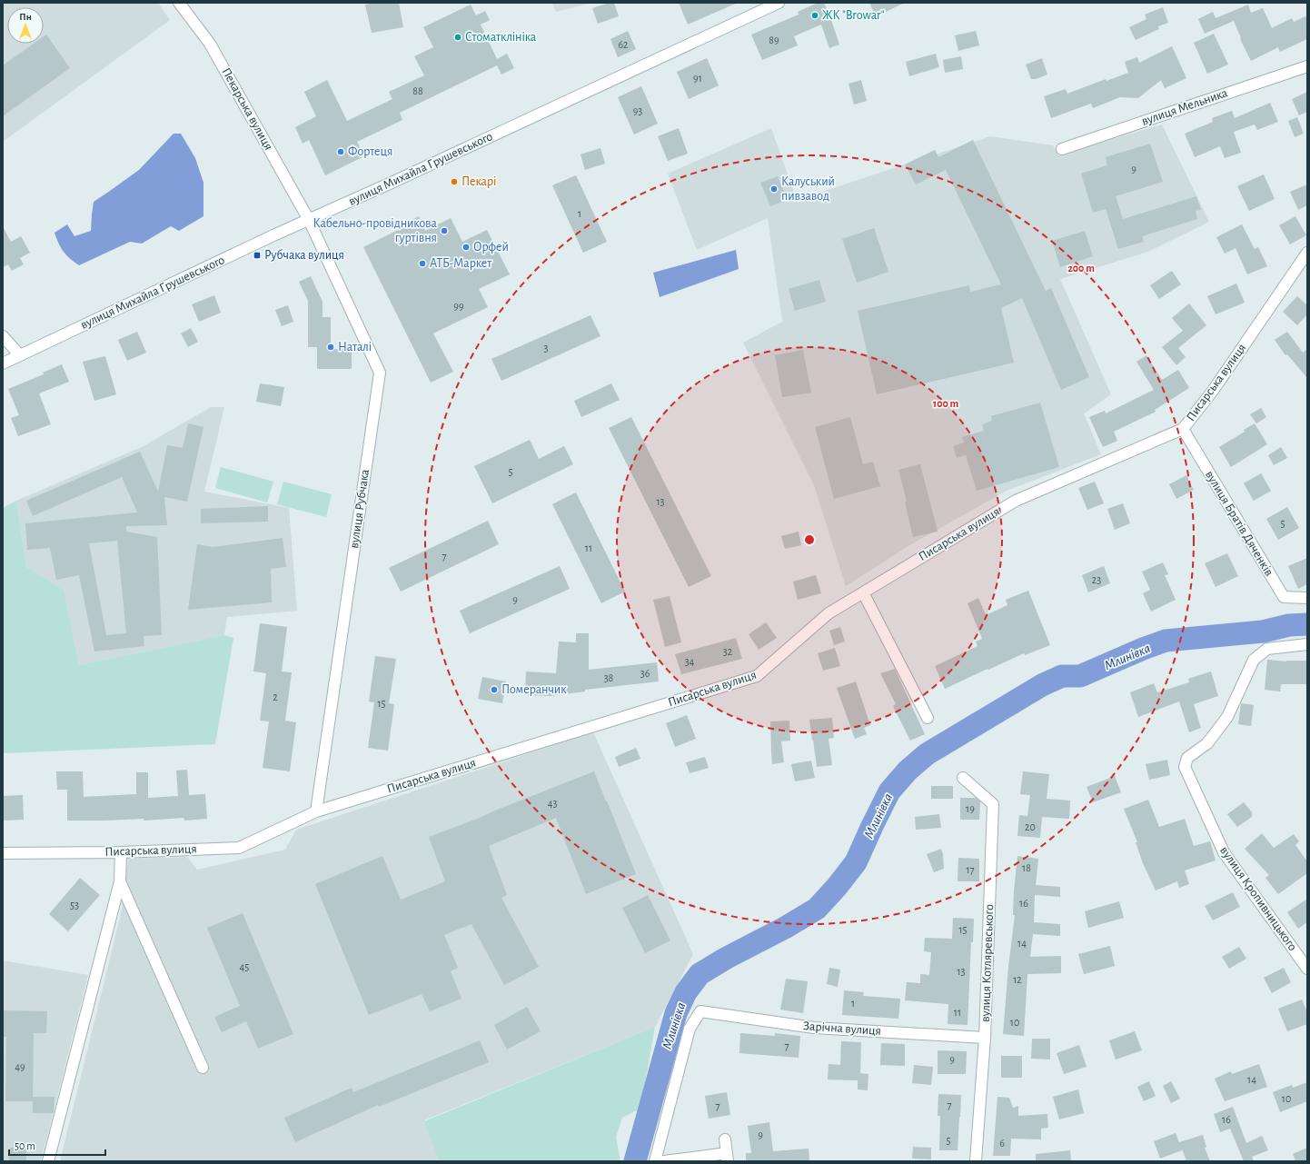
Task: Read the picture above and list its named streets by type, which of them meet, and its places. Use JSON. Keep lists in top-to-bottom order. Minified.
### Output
{"streets":{"street":["вулиця Мельника","Пекарська вулиця","вулиця Михайла Грушевського","Писарська вулиця","вулиця Рубчака","вулиця Братів Дяченків","вулиця Кропивницького","вулиця Котляревського","Зарічна вулиця"]},"crossings":[["Пекарська вулиця","вулиця Михайла Грушевського"],["Пекарська вулиця","вулиця Рубчака"],["вулиця Михайла Грушевського","вулиця Рубчака"],["Писарська вулиця","вулиця Рубчака"],["Писарська вулиця","вулиця Братів Дяченків"],["вулиця Котляревського","Зарічна вулиця"]],"water":["Млинівка"],"places":{"other":["ЖК \"Browar\"","Стоматклініка","Фортеця","Пекарі","Калуський пивзавод","Кабельно-провідникова гуртівня","Орфей","АТБ-Маркет","Наталі","Померанчик"],"transit":["Рубчака вулиця"]},"house_numbers":["89","62","91","88","93","9","1","99","3","5","13","5","11","7","23","9","32","34","36","38","2","15","43","19","20","18","17","16","53","15","14","45","13","12","1","11","10","7","9","49","14","10","7","7","16","9","5","6"],"scale_bar":"50 m","north":"top","rings":["200 m","100 m"]}
